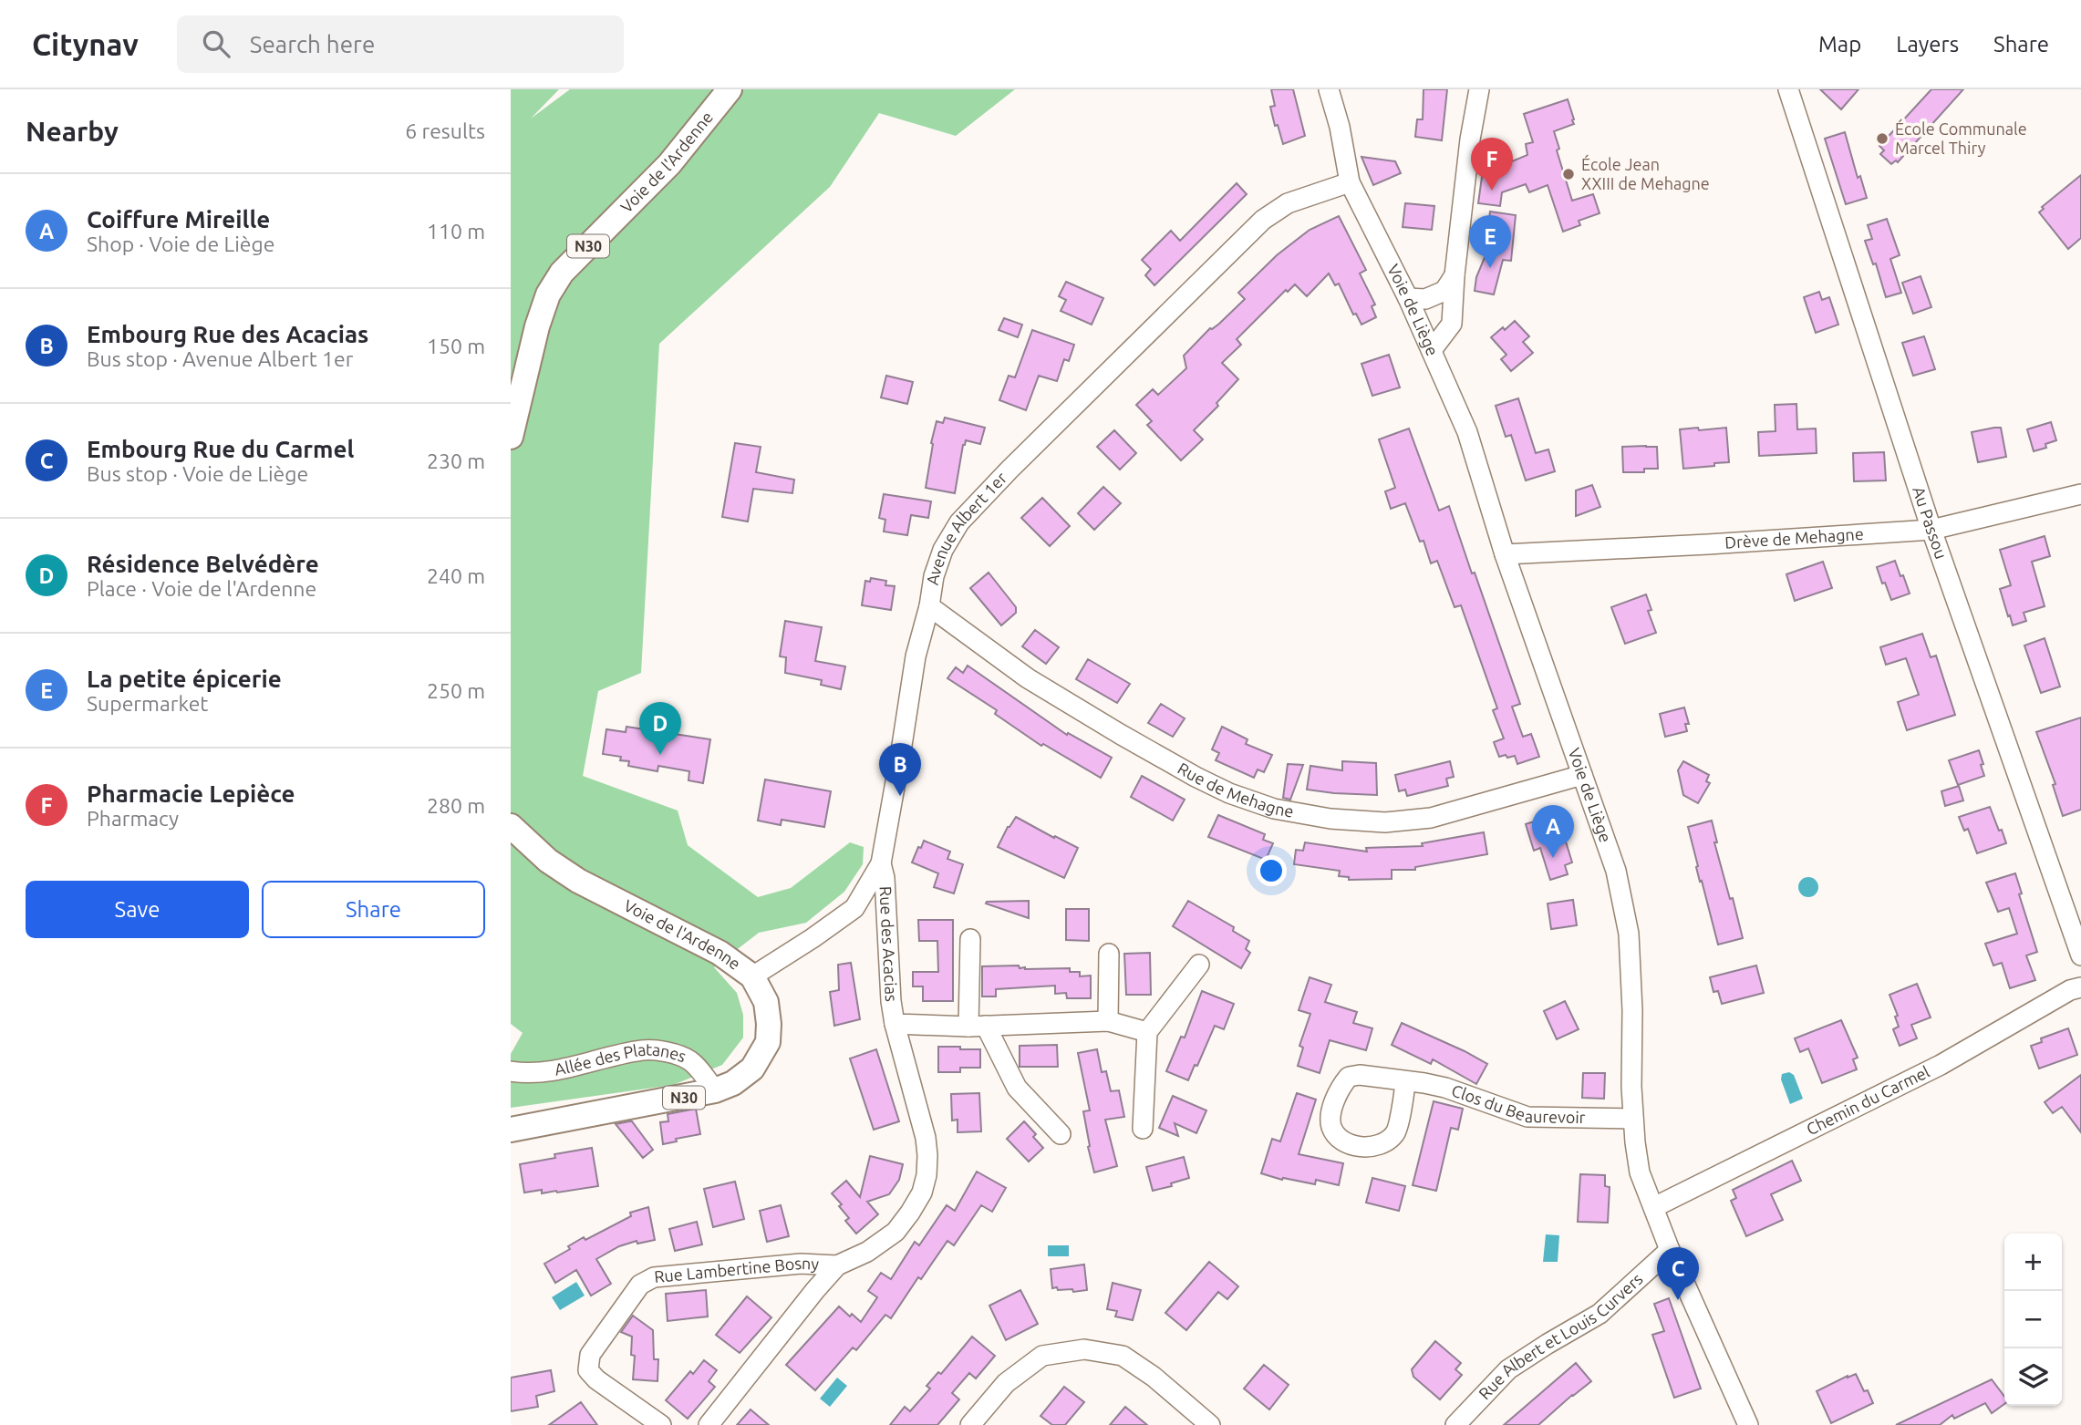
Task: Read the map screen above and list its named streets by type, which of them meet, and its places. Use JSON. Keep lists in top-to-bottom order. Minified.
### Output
{"streets":{"main road":["Voie de l'Ardenne","N30"],"street":["Voie de Liège","Au Passou","Avenue Albert 1er","Drève de Mehagne","Rue de Mehagne","Rue des Acacias","Allée des Platanes","Chemin du Carmel","Clos du Beaurevoir","Rue Lambertine Bosny","Rue Albert et Louis Curvers"]},"crossings":[["Voie de l'Ardenne","Avenue Albert 1er"],["Voie de l'Ardenne","Allée des Platanes"],["Voie de Liège","Avenue Albert 1er"],["Voie de Liège","Drève de Mehagne"],["Voie de Liège","Rue de Mehagne"],["Voie de Liège","Chemin du Carmel"],["Voie de Liège","Clos du Beaurevoir"],["Voie de Liège","Rue Albert et Louis Curvers"],["Au Passou","Drève de Mehagne"],["Avenue Albert 1er","Rue de Mehagne"],["Avenue Albert 1er","Rue des Acacias"],["Rue des Acacias","Rue Lambertine Bosny"]],"places":["École Communale Marcel Thiry","École Jean XXIII de Mehagne"],"page":{"header":"Citynav","search":"Search here","nav":["Map","Layers","Share"],"heading":["Nearby","6 results"],"pins":["F","E","D","B","A","C"],"list":[{"mark":"A","name":"Coiffure Mireille","note":"Shop · Voie de Liège","value":"110 m"},{"mark":"B","name":"Embourg Rue des Acacias","note":"Bus stop · Avenue Albert 1er","value":"150 m"},{"mark":"C","name":"Embourg Rue du Carmel","note":"Bus stop · Voie de Liège","value":"230 m"},{"mark":"D","name":"Résidence Belvédère","note":"Place · Voie de l'Ardenne","value":"240 m"},{"mark":"E","name":"La petite épicerie","note":"Supermarket","value":"250 m"},{"mark":"F","name":"Pharmacie Lepièce","note":"Pharmacy","value":"280 m"}],"buttons":["Save","Share"],"map_buttons":["+","−"]}}
